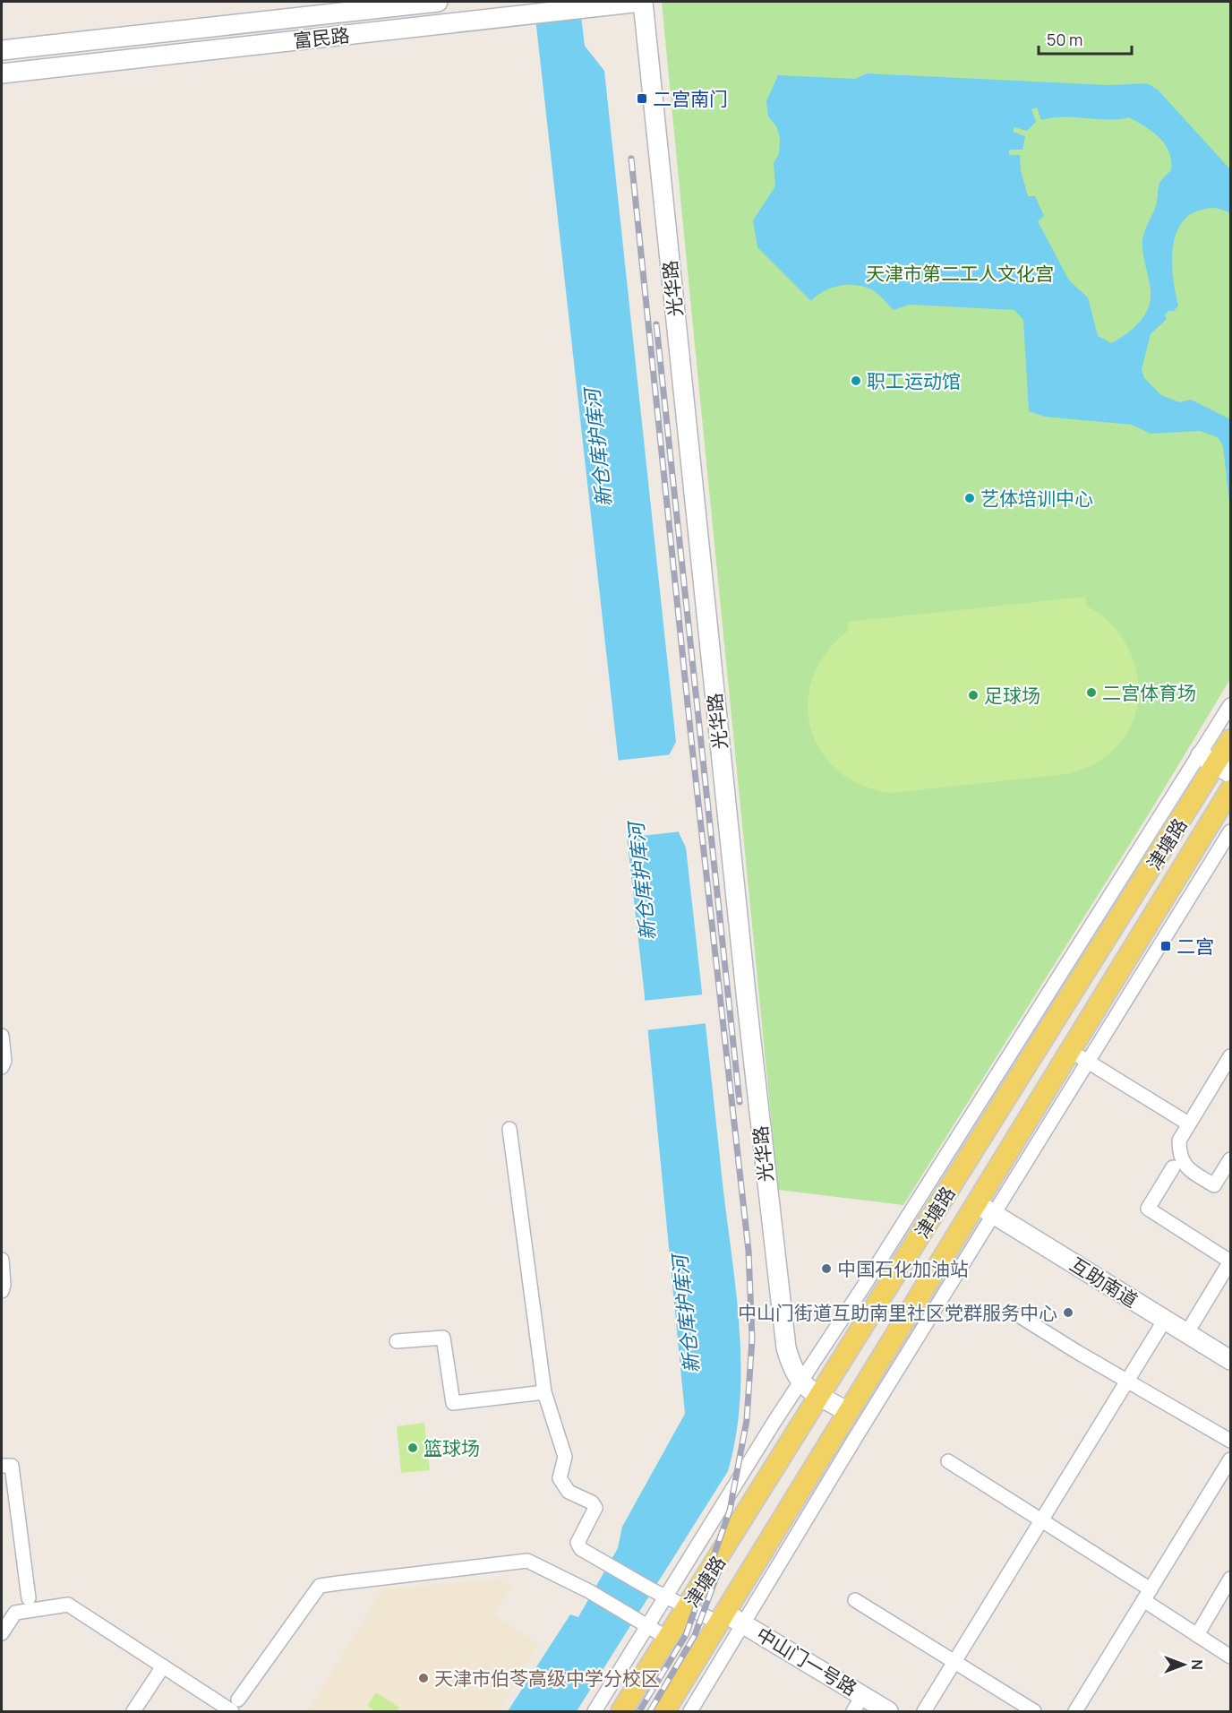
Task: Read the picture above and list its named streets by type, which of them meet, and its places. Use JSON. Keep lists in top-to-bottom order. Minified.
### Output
{"streets":{"main road":["富民路","光华路","津塘路","互助南道","中山门一号路"]},"crossings":[["富民路","光华路"],["津塘路","互助南道"],["津塘路","中山门一号路"]],"water":["新仓库护库河"],"parks":["天津市第二工人文化宫"],"places":{"transit":["二宫南门","二宫"],"other":["职工运动馆","艺体培训中心","二宫体育场","足球场","中国石化加油站","中山门街道互助南里社区党群服务中心","篮球场","天津市伯苓高级中学分校区"]},"scale_bar":"50 m","north":"right"}
